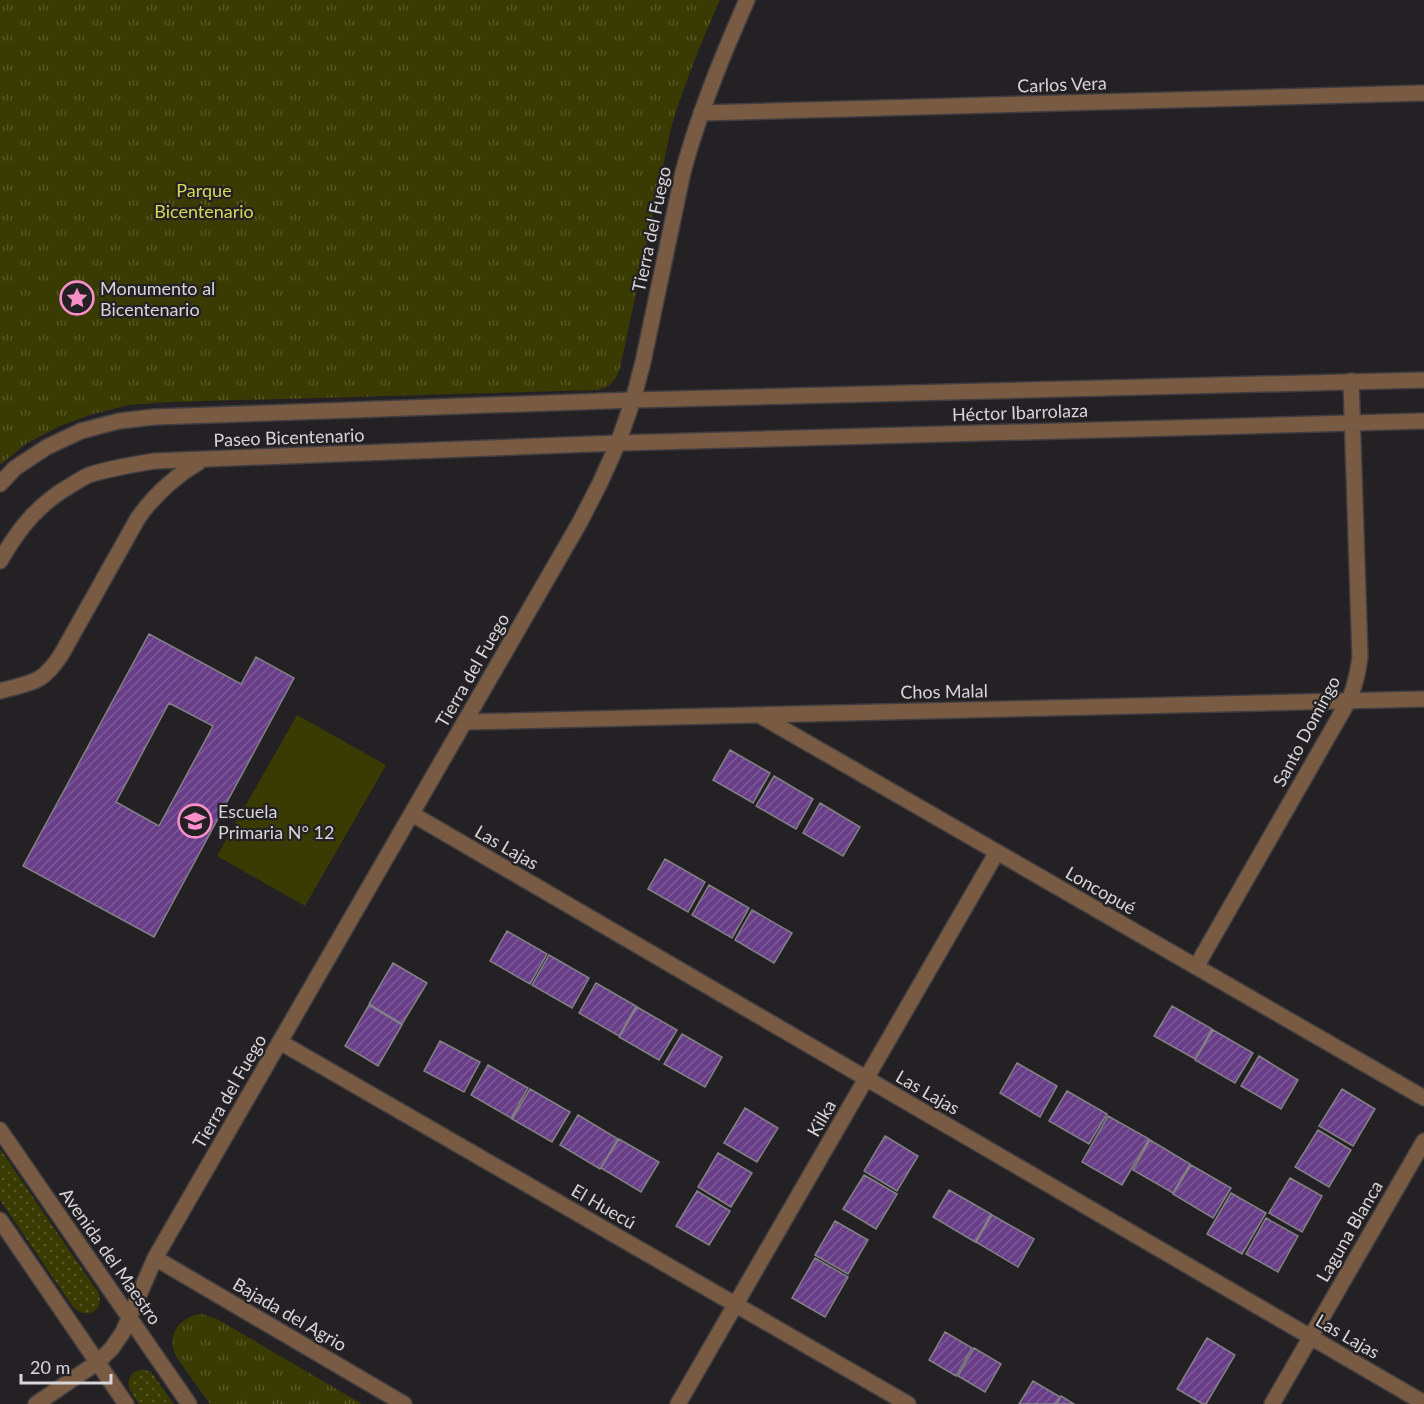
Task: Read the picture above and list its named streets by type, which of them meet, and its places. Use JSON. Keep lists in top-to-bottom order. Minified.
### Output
{"streets":{"street":["Carlos Vera","Tierra del Fuego","Héctor Ibarrolaza","Paseo Bicentenario","Chos Malal","Santo Domingo","Las Lajas","Loncopué","Kilka","El Huecú","Laguna Blanca","Avenida del Maestro","Bajada del Agrio"]},"crossings":[["Carlos Vera","Tierra del Fuego"],["Tierra del Fuego","Héctor Ibarrolaza"],["Tierra del Fuego","Paseo Bicentenario"],["Tierra del Fuego","Chos Malal"],["Tierra del Fuego","Las Lajas"],["Tierra del Fuego","El Huecú"],["Tierra del Fuego","Avenida del Maestro"],["Tierra del Fuego","Bajada del Agrio"],["Héctor Ibarrolaza","Paseo Bicentenario"],["Héctor Ibarrolaza","Santo Domingo"],["Chos Malal","Santo Domingo"],["Chos Malal","Loncopué"],["Santo Domingo","Loncopué"],["Las Lajas","Kilka"],["Las Lajas","Laguna Blanca"],["Loncopué","Kilka"],["Kilka","El Huecú"]],"parks":["Parque Bicentenario"],"places":{"place":["Monumento al Bicentenario"],"school or university":["Escuela Primaria N° 12"]},"scale_bar":"20 m"}
